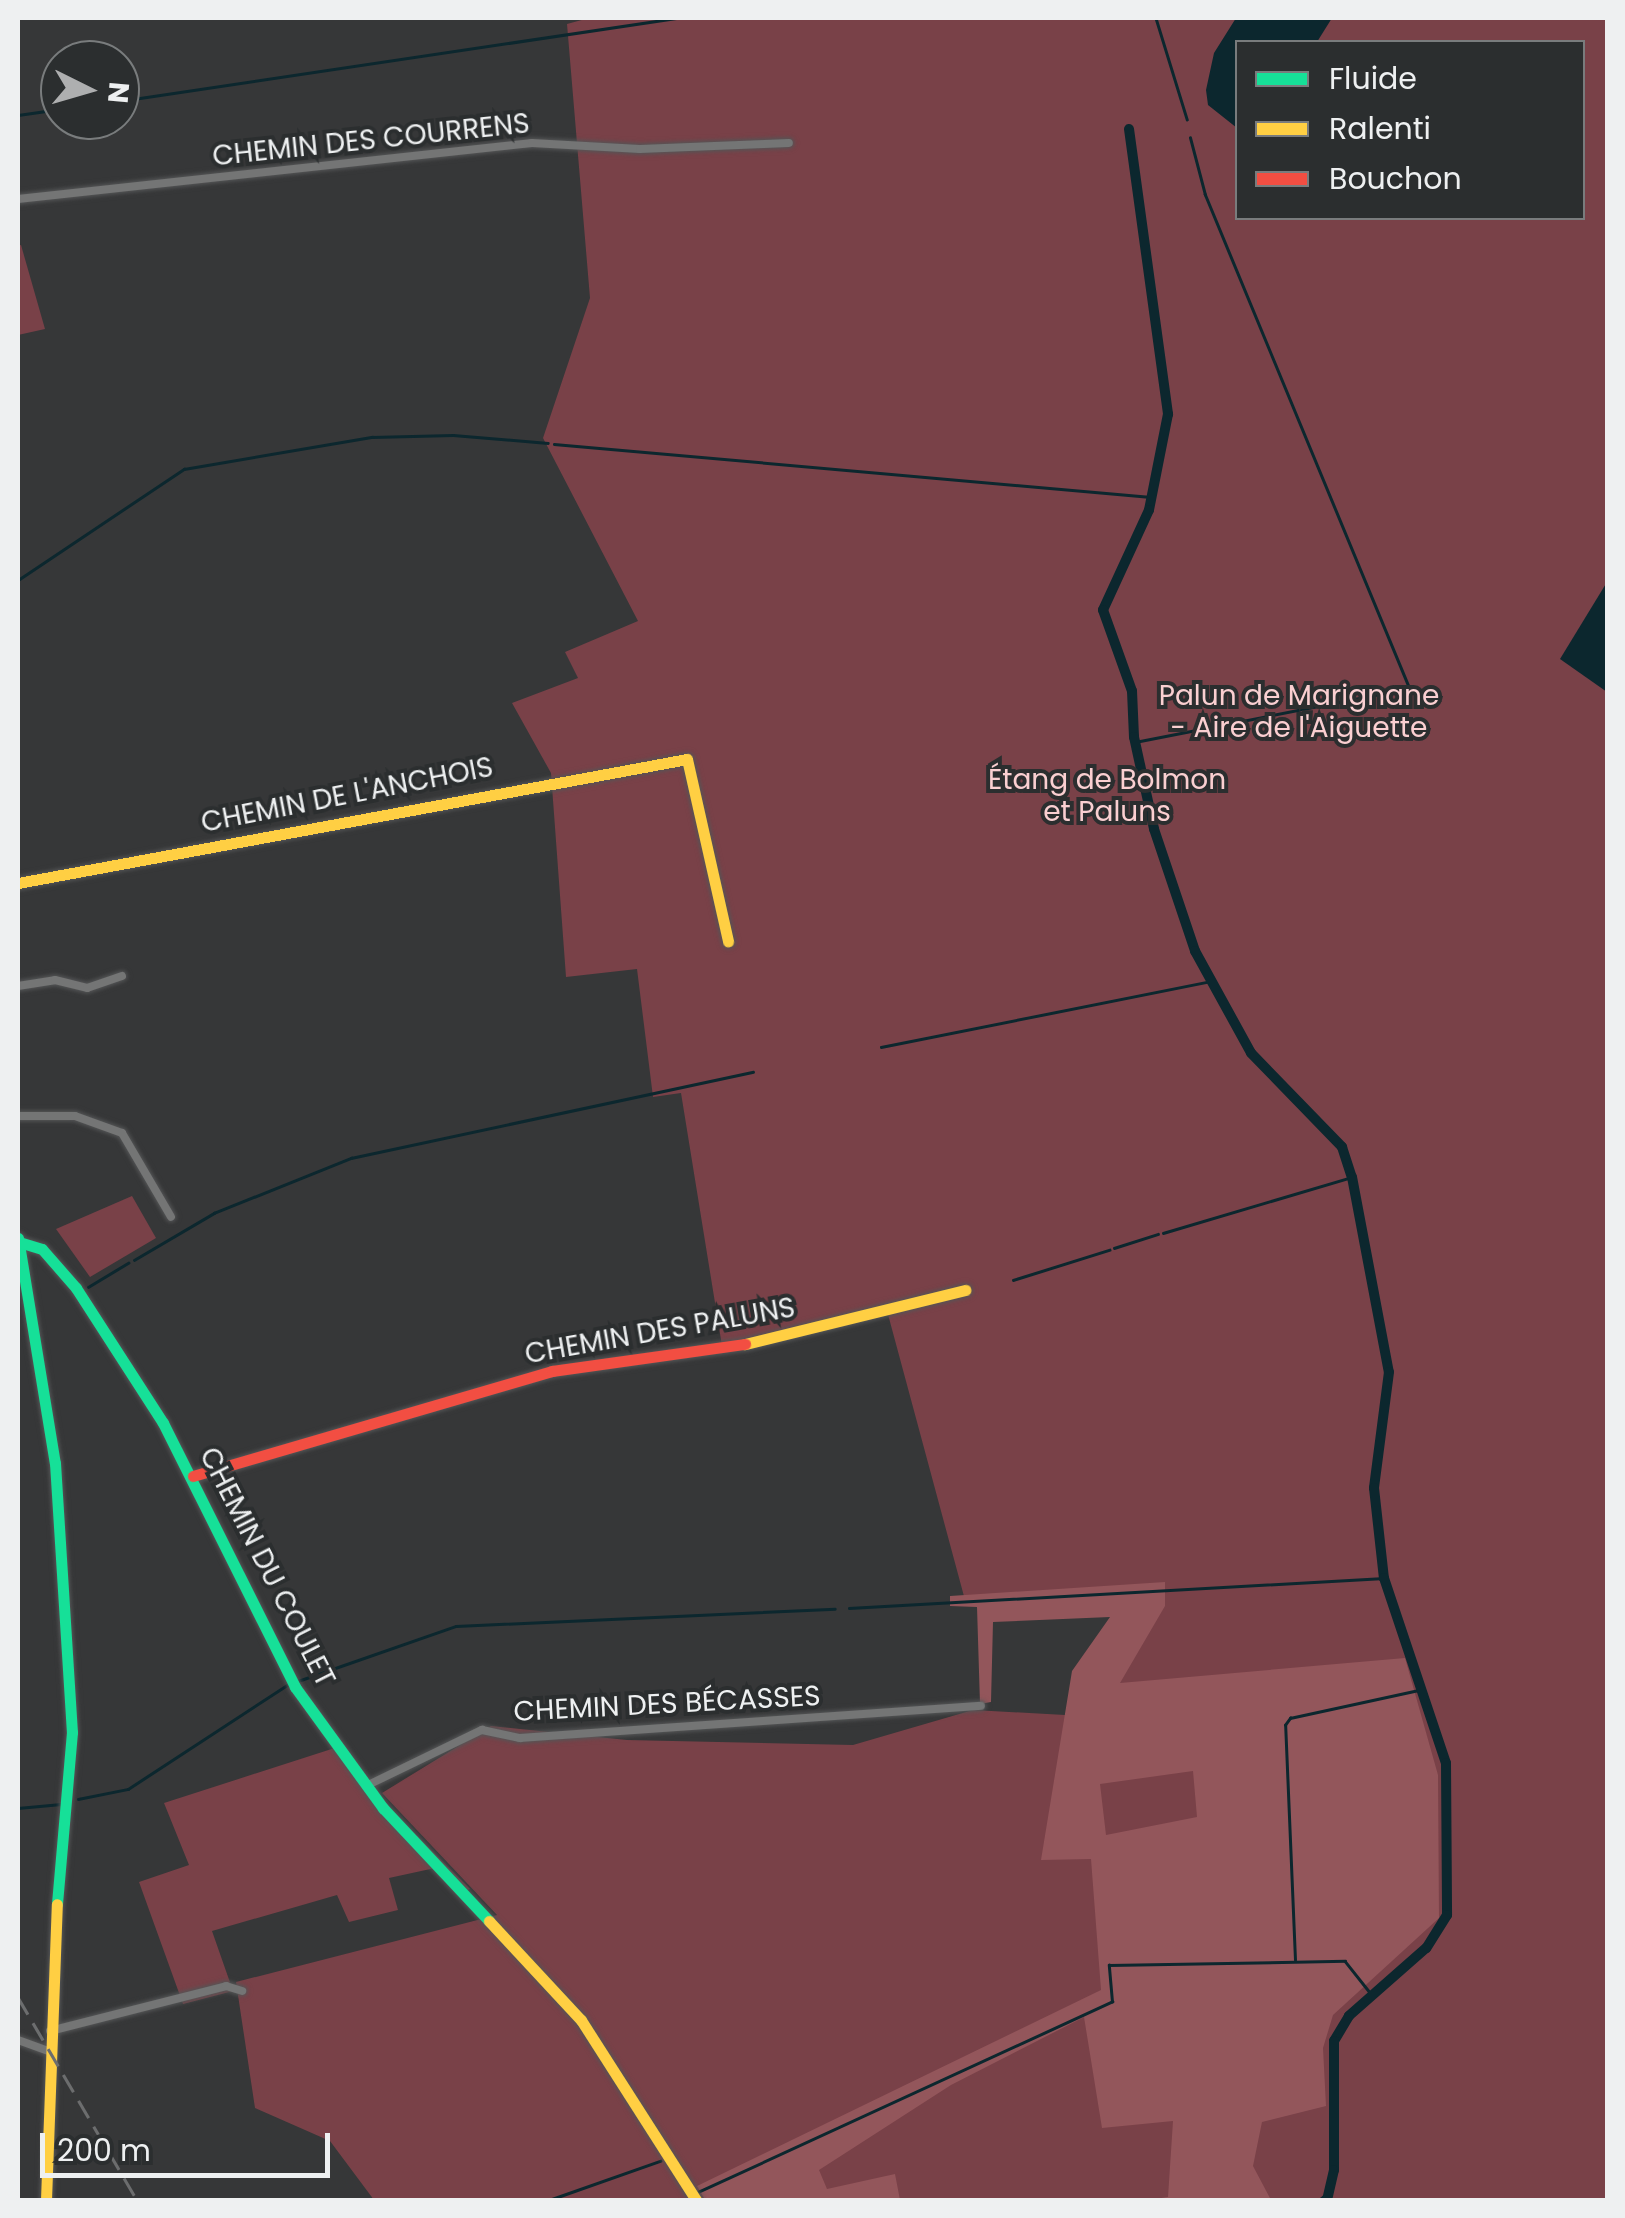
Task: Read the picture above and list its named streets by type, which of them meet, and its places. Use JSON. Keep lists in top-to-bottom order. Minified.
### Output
{"streets":{"street":["CHEMIN DES COURRENS","CHEMIN DE L'ANCHOIS","CHEMIN DES PALUNS","CHEMIN DU COULET","CHEMIN DES BÉCASSES"]},"crossings":[["CHEMIN DES PALUNS","CHEMIN DU COULET"],["CHEMIN DU COULET","CHEMIN DES BÉCASSES"]],"parks":["Palun de Marignane - Aire de l'Aiguette","Étang de Bolmon et Paluns"],"legend":["Fluide","Ralenti","Bouchon"],"scale_bar":"200 m","north":"right"}
